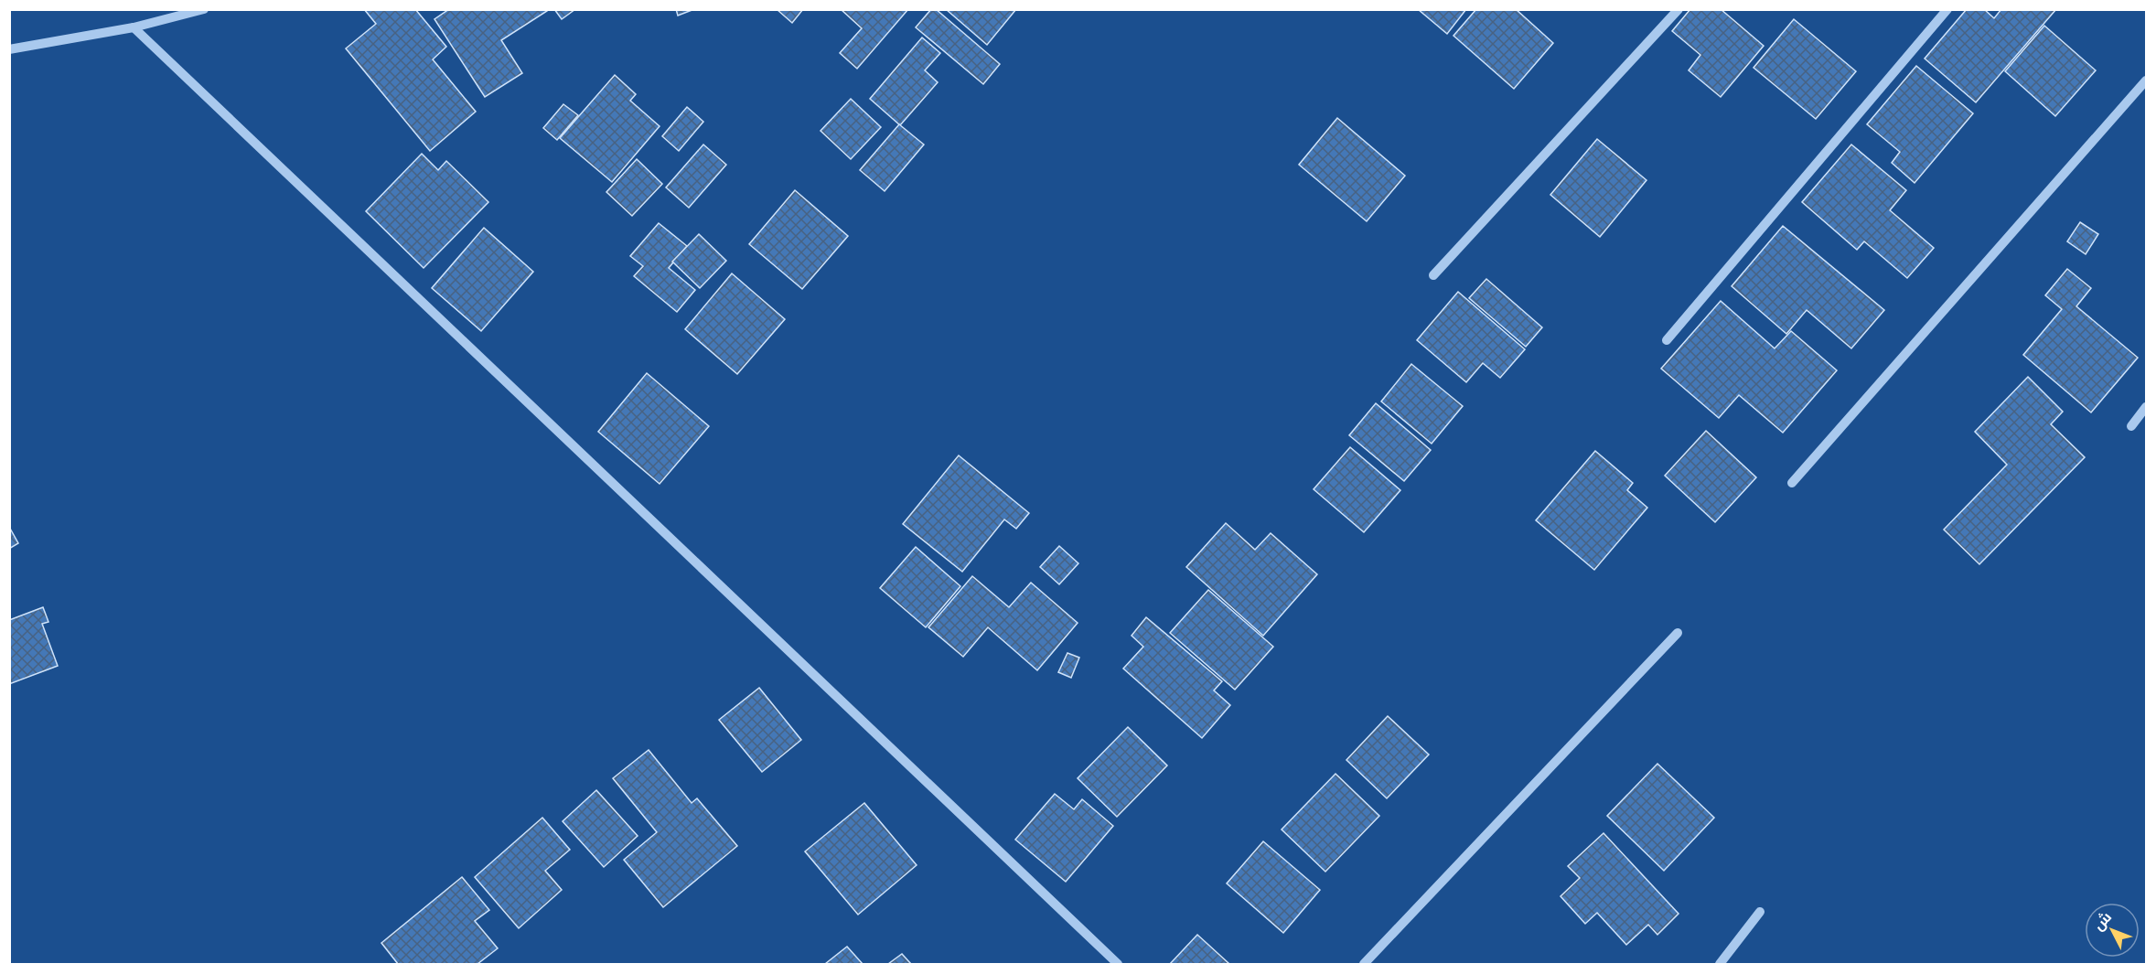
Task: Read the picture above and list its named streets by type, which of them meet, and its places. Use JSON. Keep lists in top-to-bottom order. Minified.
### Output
{"north":"top left"}
